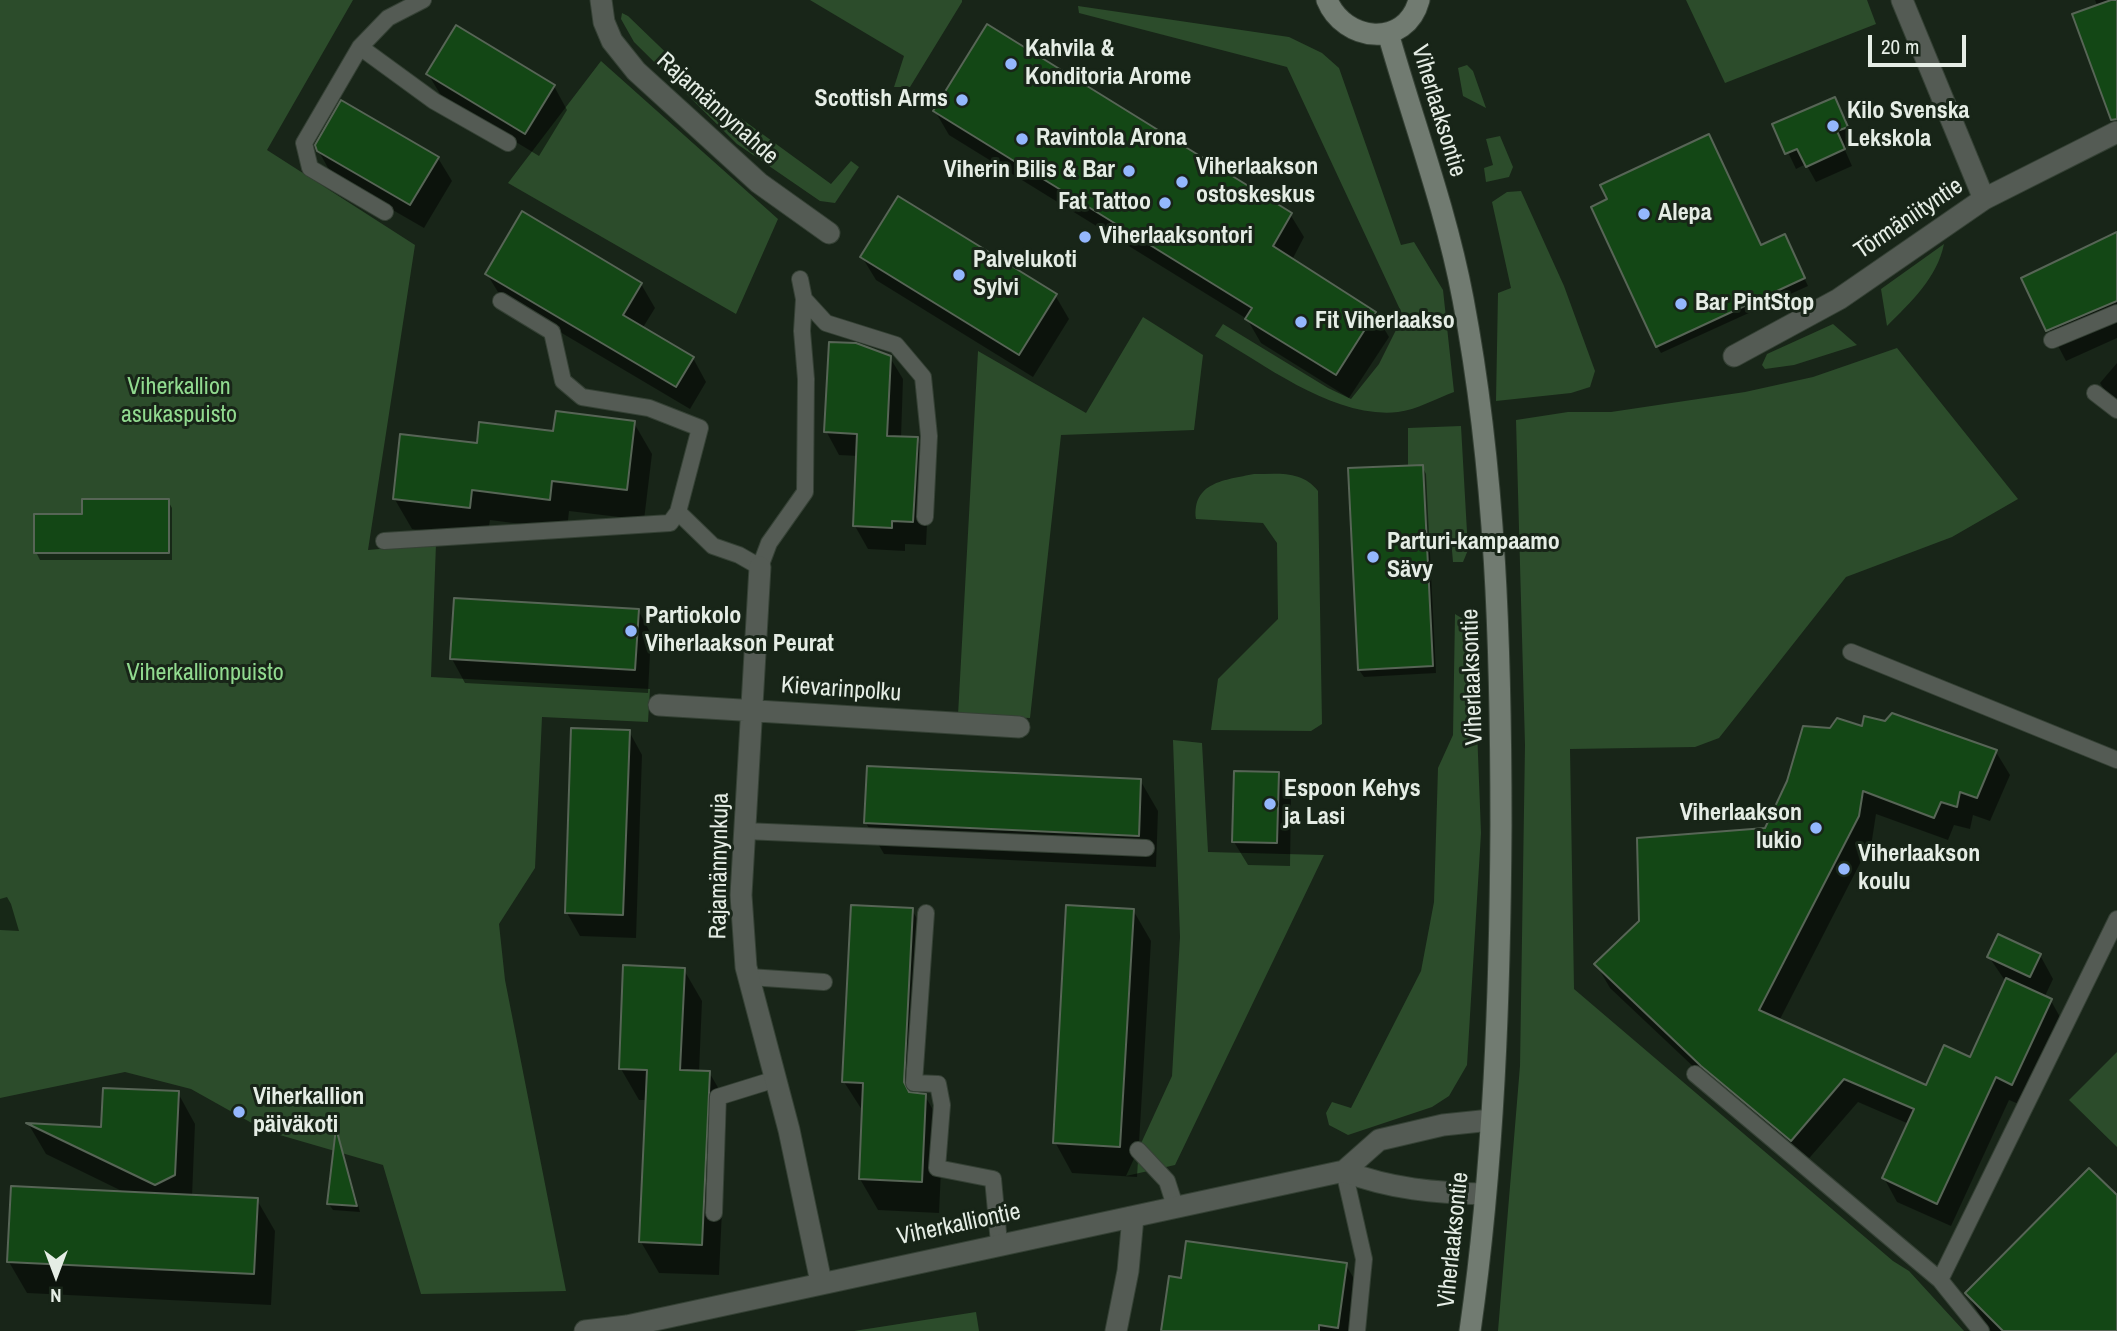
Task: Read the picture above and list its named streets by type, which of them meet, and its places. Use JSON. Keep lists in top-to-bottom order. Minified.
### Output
{"streets":{"street":["Rajamännynahde","Viherlaaksontie","Törmäniityntie","Kievarinpolku","Rajamännynkuja","Viherkalliontie"]},"crossings":[["Viherlaaksontie","Viherkalliontie"],["Kievarinpolku","Rajamännynkuja"],["Rajamännynkuja","Viherkalliontie"]],"parks":["Viherkallion asukaspuisto","Viherkallionpuisto"],"places":["Kahvila & Konditoria Arome","Scottish Arms","Kilo Svenska Lekskola","Ravintola Arona","Viherin Bilis & Bar","Viherlaakson ostoskeskus","Fat Tattoo","Alepa","Viherlaaksontori","Palvelukoti Sylvi","Bar PintStop","Fit Viherlaakso","Parturi-kampaamo Sävy","Partiokolo Viherlaakson Peurat","Espoon Kehys ja Lasi","Viherlaakson lukio","Viherlaakson koulu","Viherkallion päiväkoti"],"scale_bar":"20 m","north":"bottom"}
